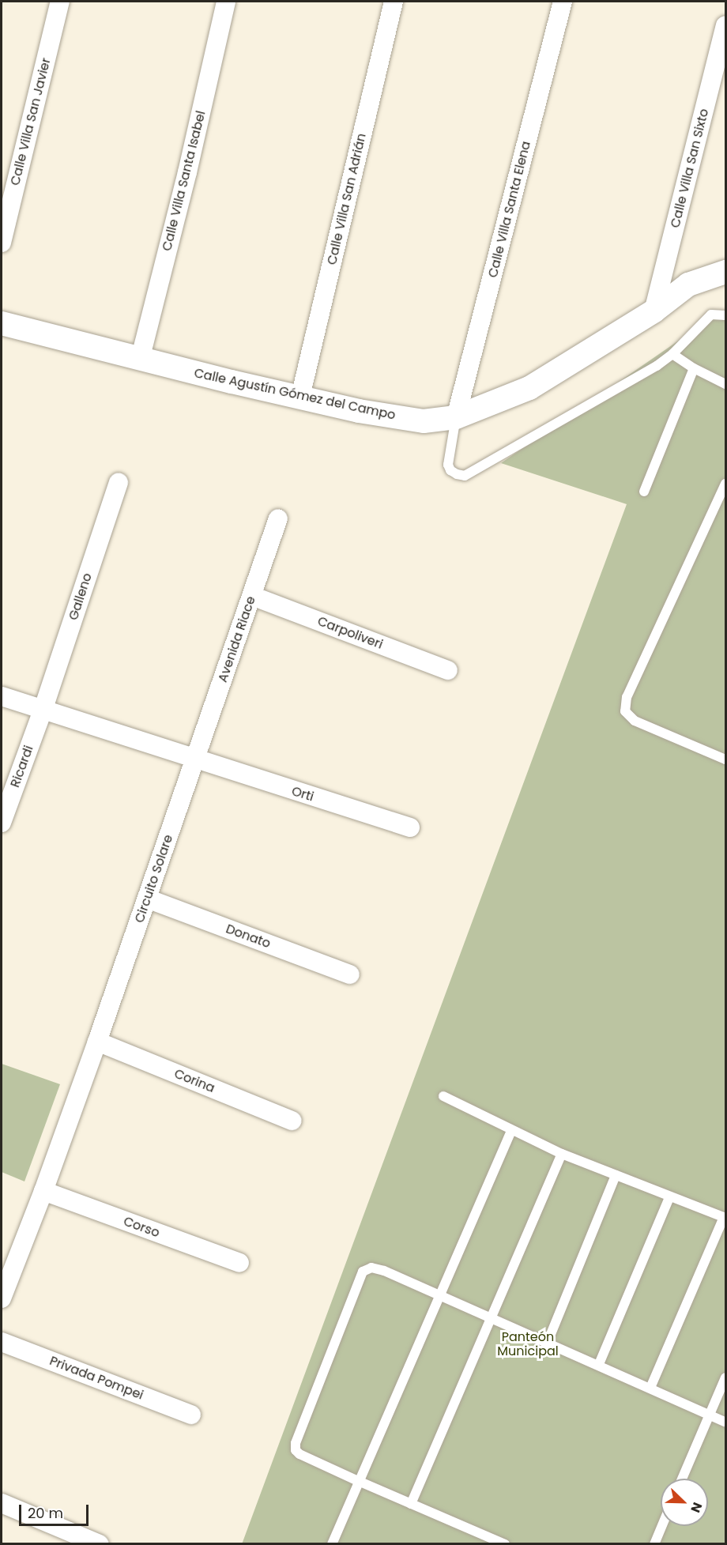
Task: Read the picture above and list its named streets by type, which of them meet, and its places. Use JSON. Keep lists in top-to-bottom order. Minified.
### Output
{"streets":{"street":["Calle Villa San Javier","Calle Villa San Sixto","Calle Villa Santa Isabel","Calle Villa San Adrián","Calle Villa Santa Elena","Calle Agustín Gómez del Campo","Galleno","Carpoliveri","Avenida Riace","Ricardi","Orti","Circuito Solare","Donato","Corina","Corso","Privada Pompei"]},"crossings":[["Calle Villa San Sixto","Calle Agustín Gómez del Campo"],["Calle Villa Santa Isabel","Calle Agustín Gómez del Campo"],["Calle Villa San Adrián","Calle Agustín Gómez del Campo"],["Calle Villa Santa Elena","Calle Agustín Gómez del Campo"],["Galleno","Ricardi"],["Carpoliveri","Avenida Riace"],["Avenida Riace","Orti"],["Avenida Riace","Circuito Solare"],["Orti","Circuito Solare"],["Circuito Solare","Donato"],["Circuito Solare","Corina"],["Circuito Solare","Corso"]],"parks":["Panteón Municipal"],"scale_bar":"20 m","north":"bottom right"}
